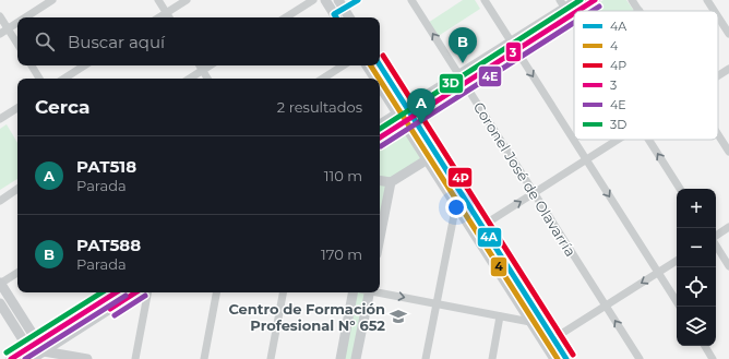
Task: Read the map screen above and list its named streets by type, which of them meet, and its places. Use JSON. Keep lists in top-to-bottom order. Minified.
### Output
{"streets":{"street":["Coronel José de Olavarría"]},"places":{"school or university":["Centro de Formación Profesional N° 652"]},"lines":["transit line 4A","transit line 3","transit line 3D","transit line 4E","transit line 4P","transit line 4"],"legend":["4A","4","4P","3","4E","3D"],"page":{"search":"Buscar aquí","pins":["B","A"],"heading":["Cerca","2 resultados"],"list":[{"mark":"A","name":"PAT518","note":"Parada","value":"110 m"},{"mark":"B","name":"PAT588","note":"Parada","value":"170 m"}],"map_buttons":["+","−"]}}
